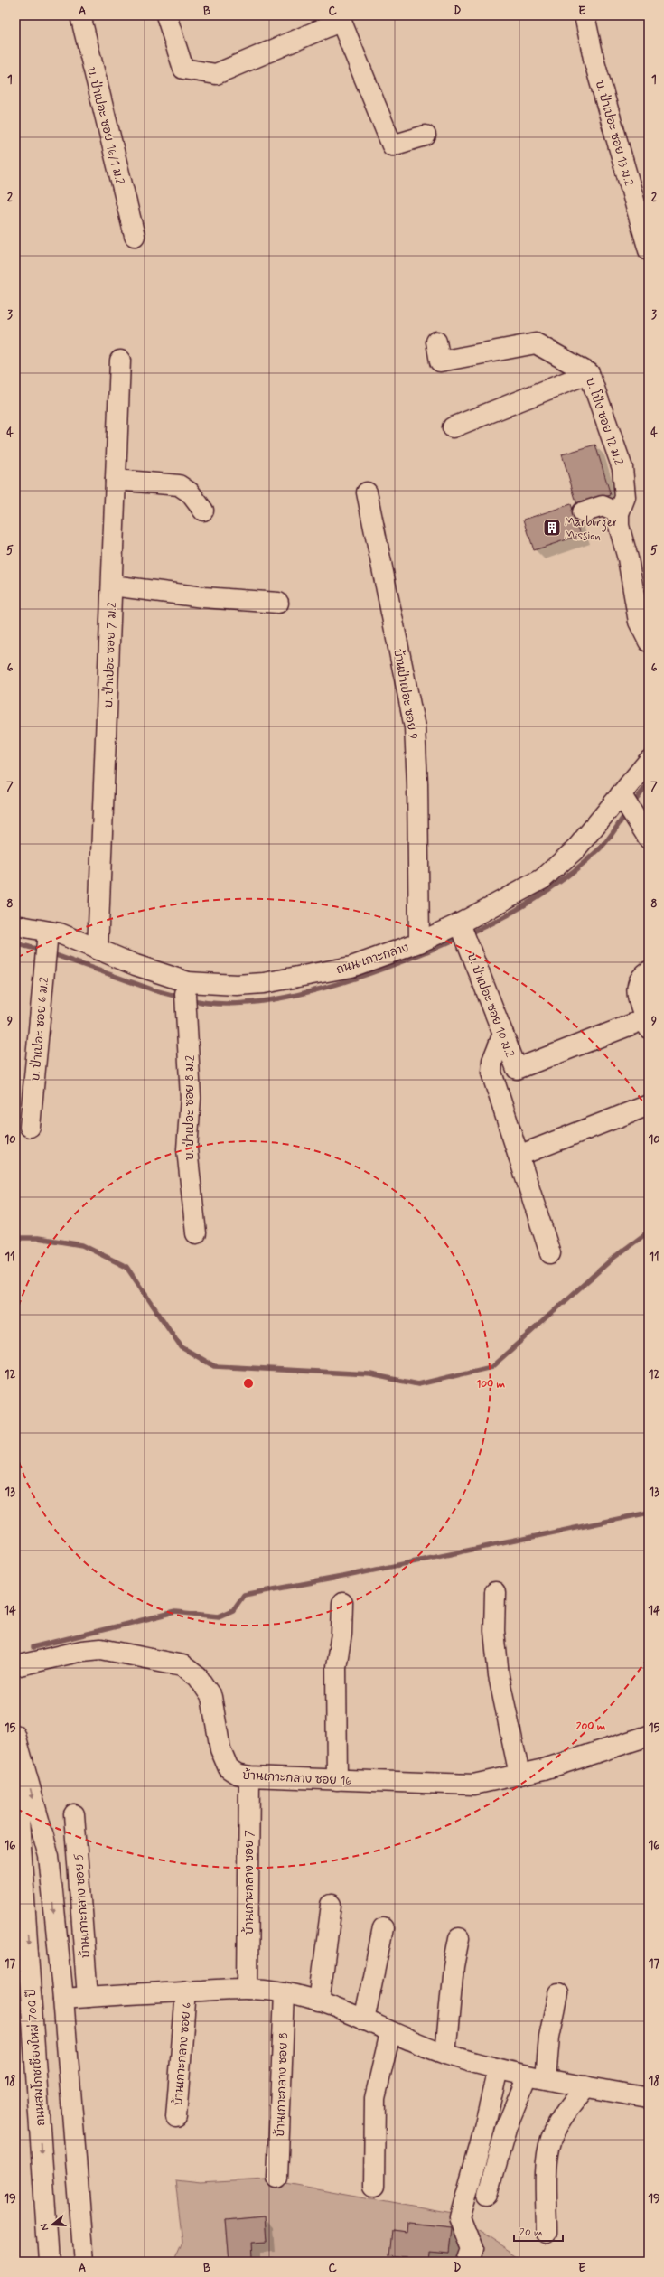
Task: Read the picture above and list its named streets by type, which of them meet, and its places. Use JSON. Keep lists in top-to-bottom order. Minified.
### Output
{"streets":{"street":["บ. ป่าเปอะ ซอย 16/1 ม.2","บ. ป่าเปอะ ซอย 13 ม.2","บ. โป่ง ซอย 12 ม.2","บ. ป่าเปอะ ซอย 7 ม.2","บ้านป่าเปอะ ซอย 9","ถนน เกาะกลาง","บ. ป่าเปอะ ซอย 10 ม.2","บ. ป่าเปอะ ซอย 6 ม.2","บ. ป่าเปอะ ซอย 8 ม.2","บ้านเกาะกลาง ซอย 16","บ้านเกาะกลาง ซอย 7","บ้านเกาะกลาง ซอย 5","บ้านเกาะกลาง ซอย 6","ถนนสมโภชเชียงใหม่ 700 ปี","บ้านเกาะกลาง ซอย 8"]},"crossings":[["บ. ป่าเปอะ ซอย 7 ม.2","ถนน เกาะกลาง"],["บ้านป่าเปอะ ซอย 9","ถนน เกาะกลาง"],["ถนน เกาะกลาง","บ. ป่าเปอะ ซอย 10 ม.2"],["ถนน เกาะกลาง","บ. ป่าเปอะ ซอย 6 ม.2"],["ถนน เกาะกลาง","บ. ป่าเปอะ ซอย 8 ม.2"],["บ้านเกาะกลาง ซอย 16","บ้านเกาะกลาง ซอย 7"]],"places":{"building":["Marburger Mission"]},"scale_bar":"20 m","north":"left","grid":{"columns":["A","B","C","D","E"],"rows":["1","2","3","4","5","6","7","8","9","10","11","12","13","14","15","16","17","18","19"]},"rings":["100 m","200 m"]}
